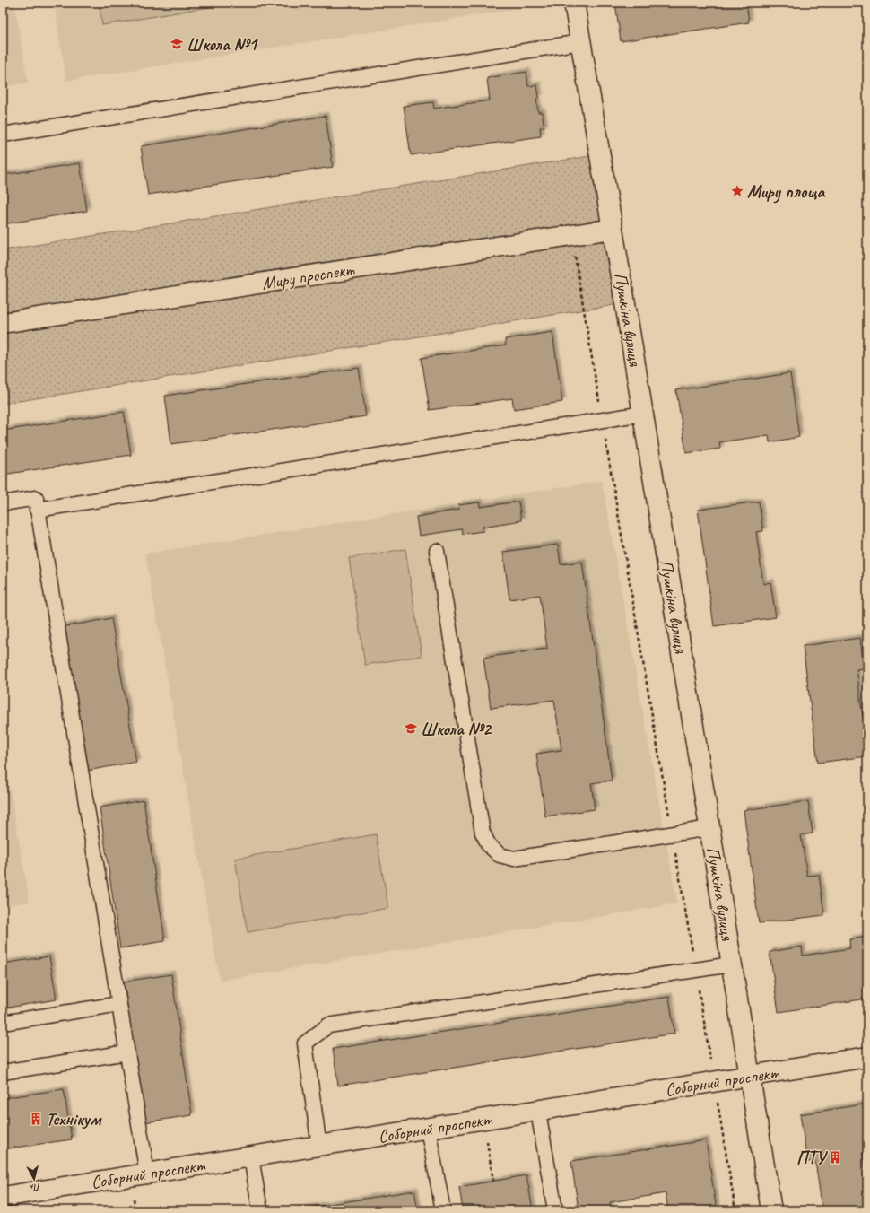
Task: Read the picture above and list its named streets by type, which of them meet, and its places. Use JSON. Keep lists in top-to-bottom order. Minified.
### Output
{"streets":{"street":["Миру проспект","Пушкіна вулиця","Соборний проспект"]},"crossings":[["Миру проспект","Пушкіна вулиця"],["Пушкіна вулиця","Соборний проспект"]],"places":{"school or university":["Школа №1","Школа №2"],"place":["Миру площа"],"building":["Технікум","ПТУ"]},"north":"bottom"}
